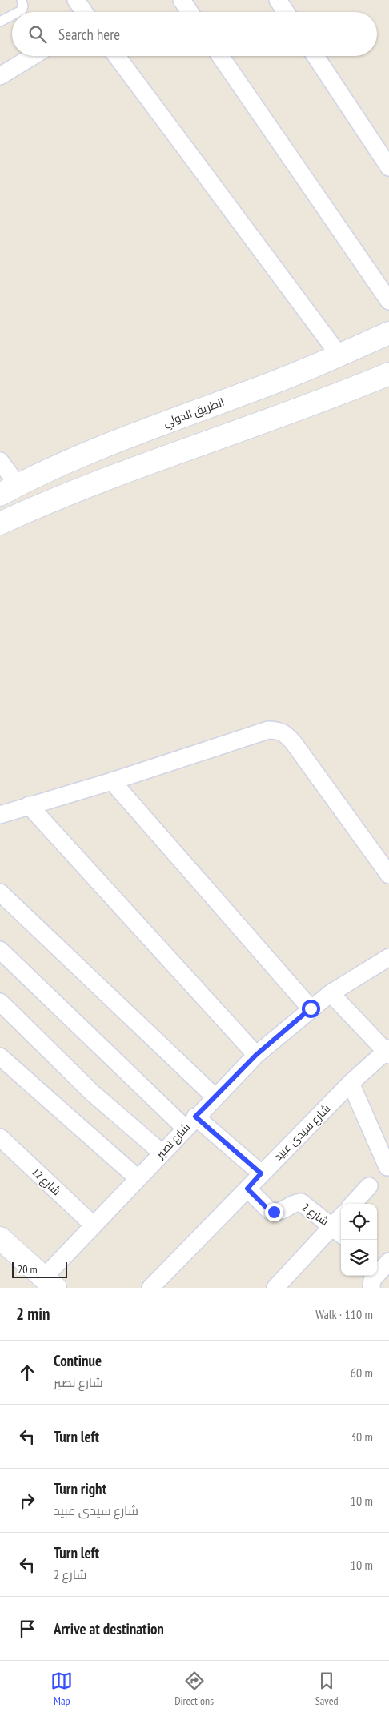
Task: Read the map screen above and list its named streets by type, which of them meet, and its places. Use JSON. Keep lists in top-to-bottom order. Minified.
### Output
{"streets":{"street":["الطريق الدولي","شارع سيدى عبيد","شارع نصير","شارع 12","شارع 2"]},"crossings":[["شارع سيدى عبيد","شارع 2"],["شارع نصير","شارع 12"]],"scale_bar":"20 m","page":{"search":"Search here","scale":"20 m","heading":["2 min","Walk · 110 m"],"list":[["Continue","شارع نصير","60 m"],["Turn left","30 m"],["Turn right","شارع سيدى عبيد","10 m"],["Turn left","شارع 2","10 m"],"Arrive at destination"],"nav":["Map","Directions","Saved"]}}
